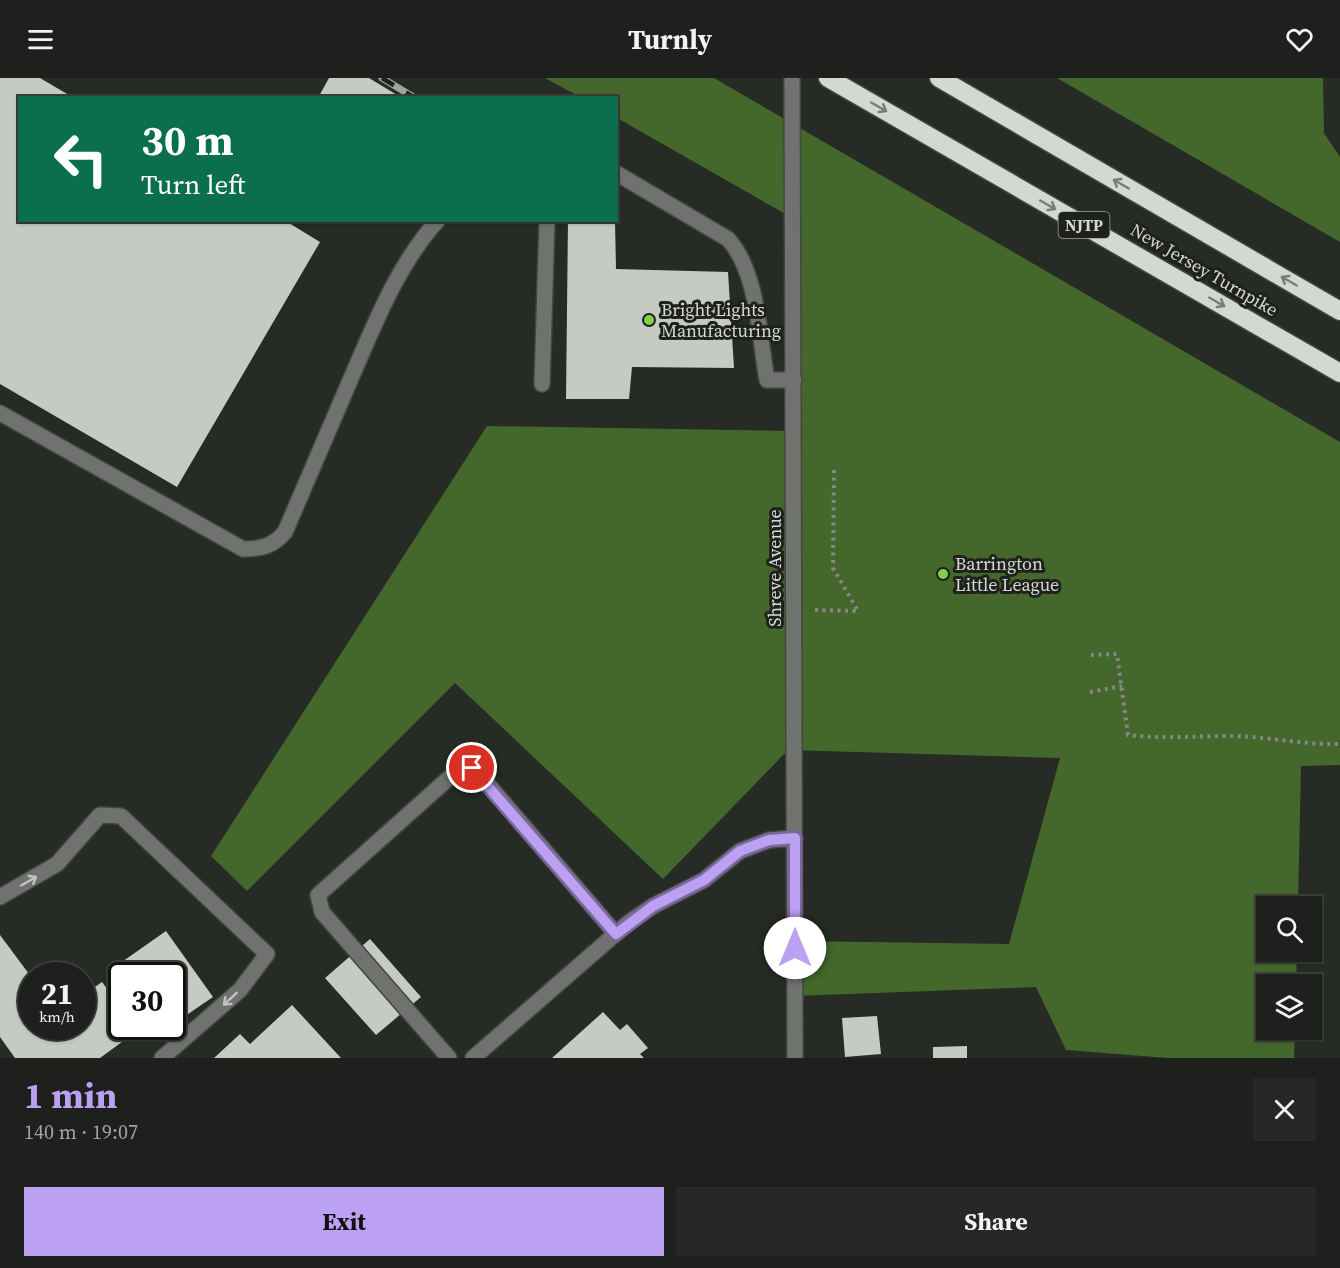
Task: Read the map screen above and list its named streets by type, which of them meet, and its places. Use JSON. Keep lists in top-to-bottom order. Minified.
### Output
{"streets":{"highway":["NJTP","New Jersey Turnpike"],"street":["Shreve Avenue"]},"places":["Bright Lights Manufacturing","Barrington Little League"],"page":{"header":"Turnly","turn":["30 m","Turn left"],"speed":"21 km/h","limit":"30","heading":["1 min","140 m · 19:07"],"buttons":["Exit","Share"]}}
